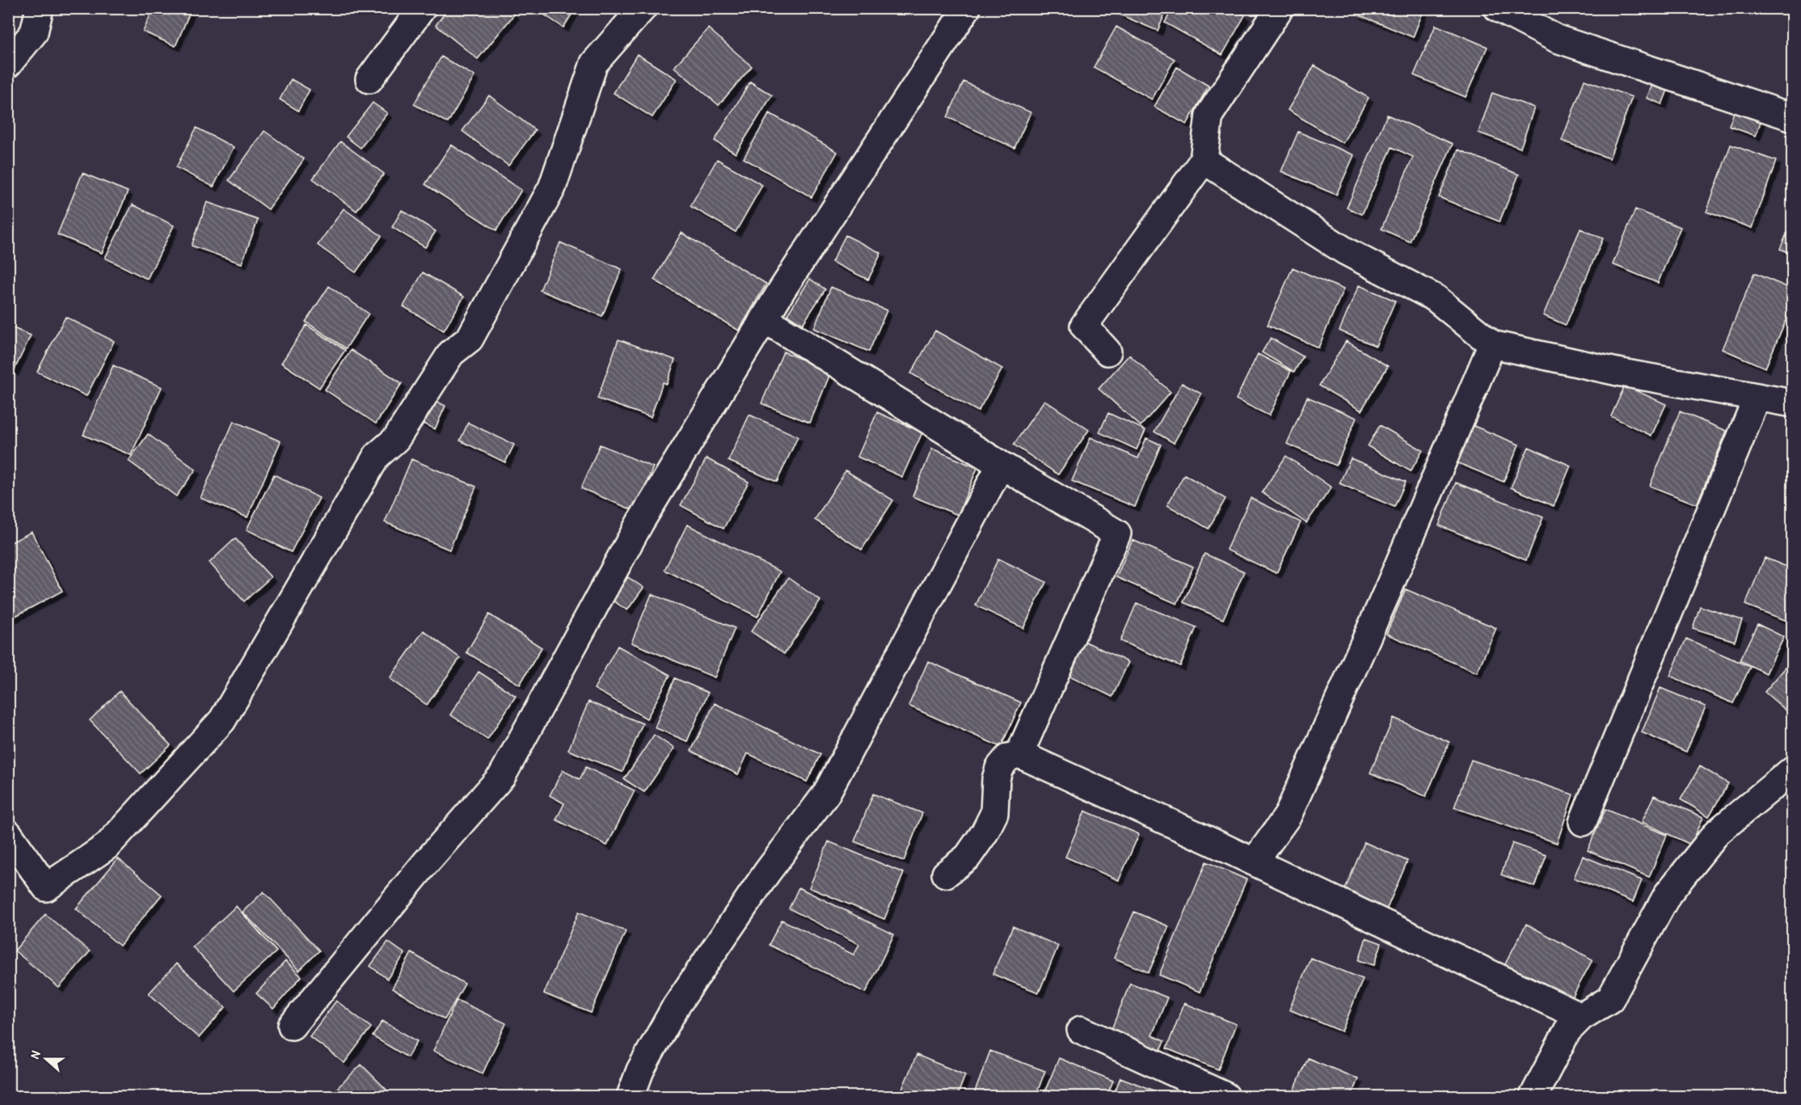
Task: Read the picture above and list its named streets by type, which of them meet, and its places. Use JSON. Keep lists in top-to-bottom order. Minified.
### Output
{"north":"left"}
